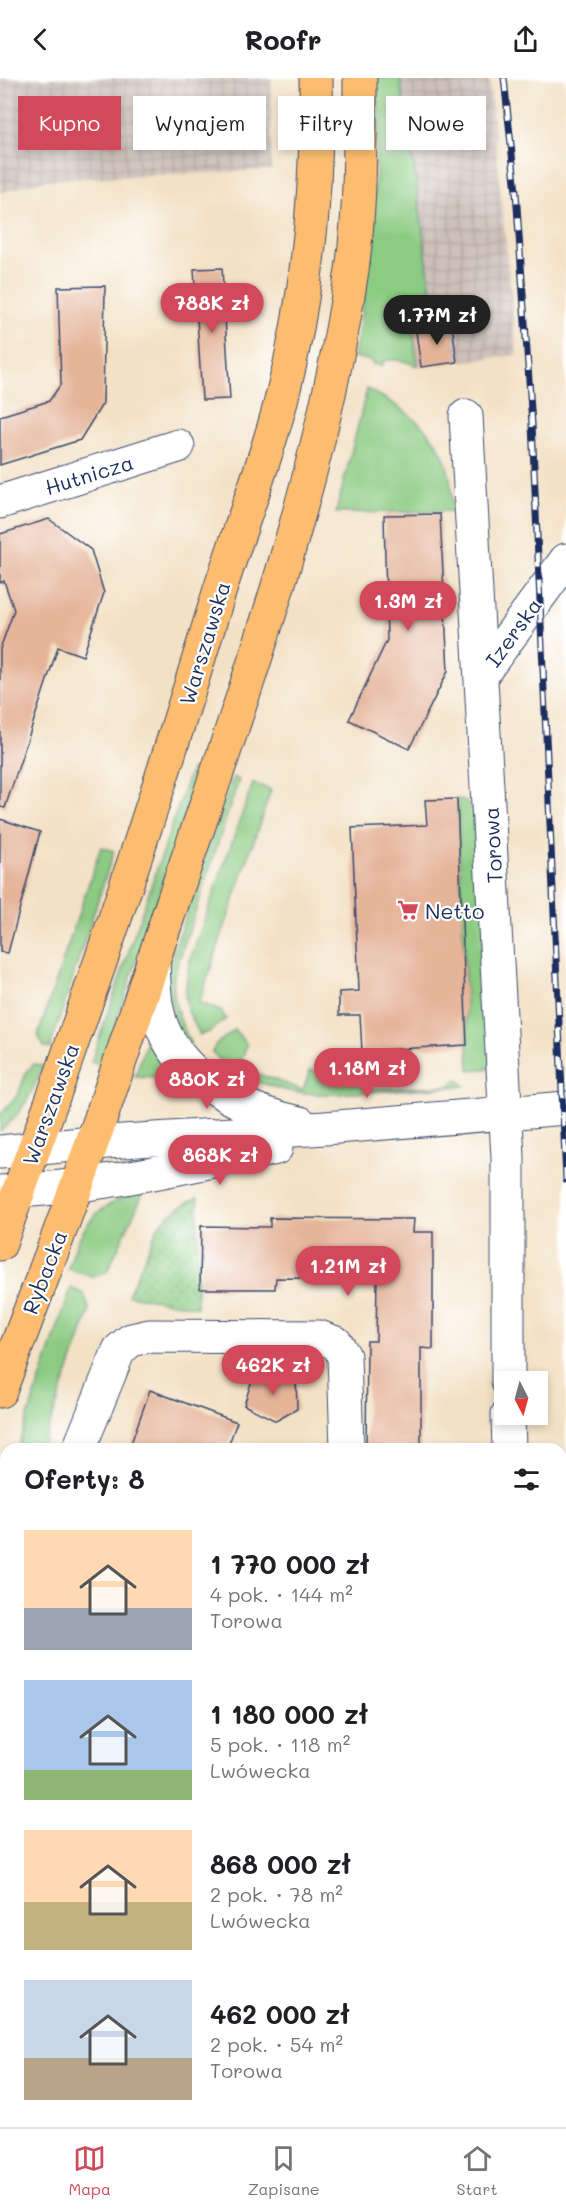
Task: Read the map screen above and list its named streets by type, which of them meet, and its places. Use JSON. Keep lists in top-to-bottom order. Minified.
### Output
{"streets":{"main road":["Warszawska","Rybacka"],"street":["Hutnicza","Izerska","Torowa"]},"crossings":[["Izerska","Torowa"]],"places":{"supermarket":["Netto"]},"north":"bottom","page":{"header":"Roofr","chip":["Kupno","Wynajem","Filtry","Nowe"],"price":["788K zł","1.77M zł","1.3M zł","1.18M zł","880K zł","868K zł","1.21M zł","462K zł"],"heading":"Oferty: 8","list":[{"name":"1 770 000 zł","note":"4 pok. · 144 m² · Torowa"},{"name":"1 180 000 zł","note":"5 pok. · 118 m² · Lwówecka"},{"name":"868 000 zł","note":"2 pok. · 78 m² · Lwówecka"},{"name":"462 000 zł","note":"2 pok. · 54 m² · Torowa"}],"tabs":["Mapa","Zapisane","Start"]}}
